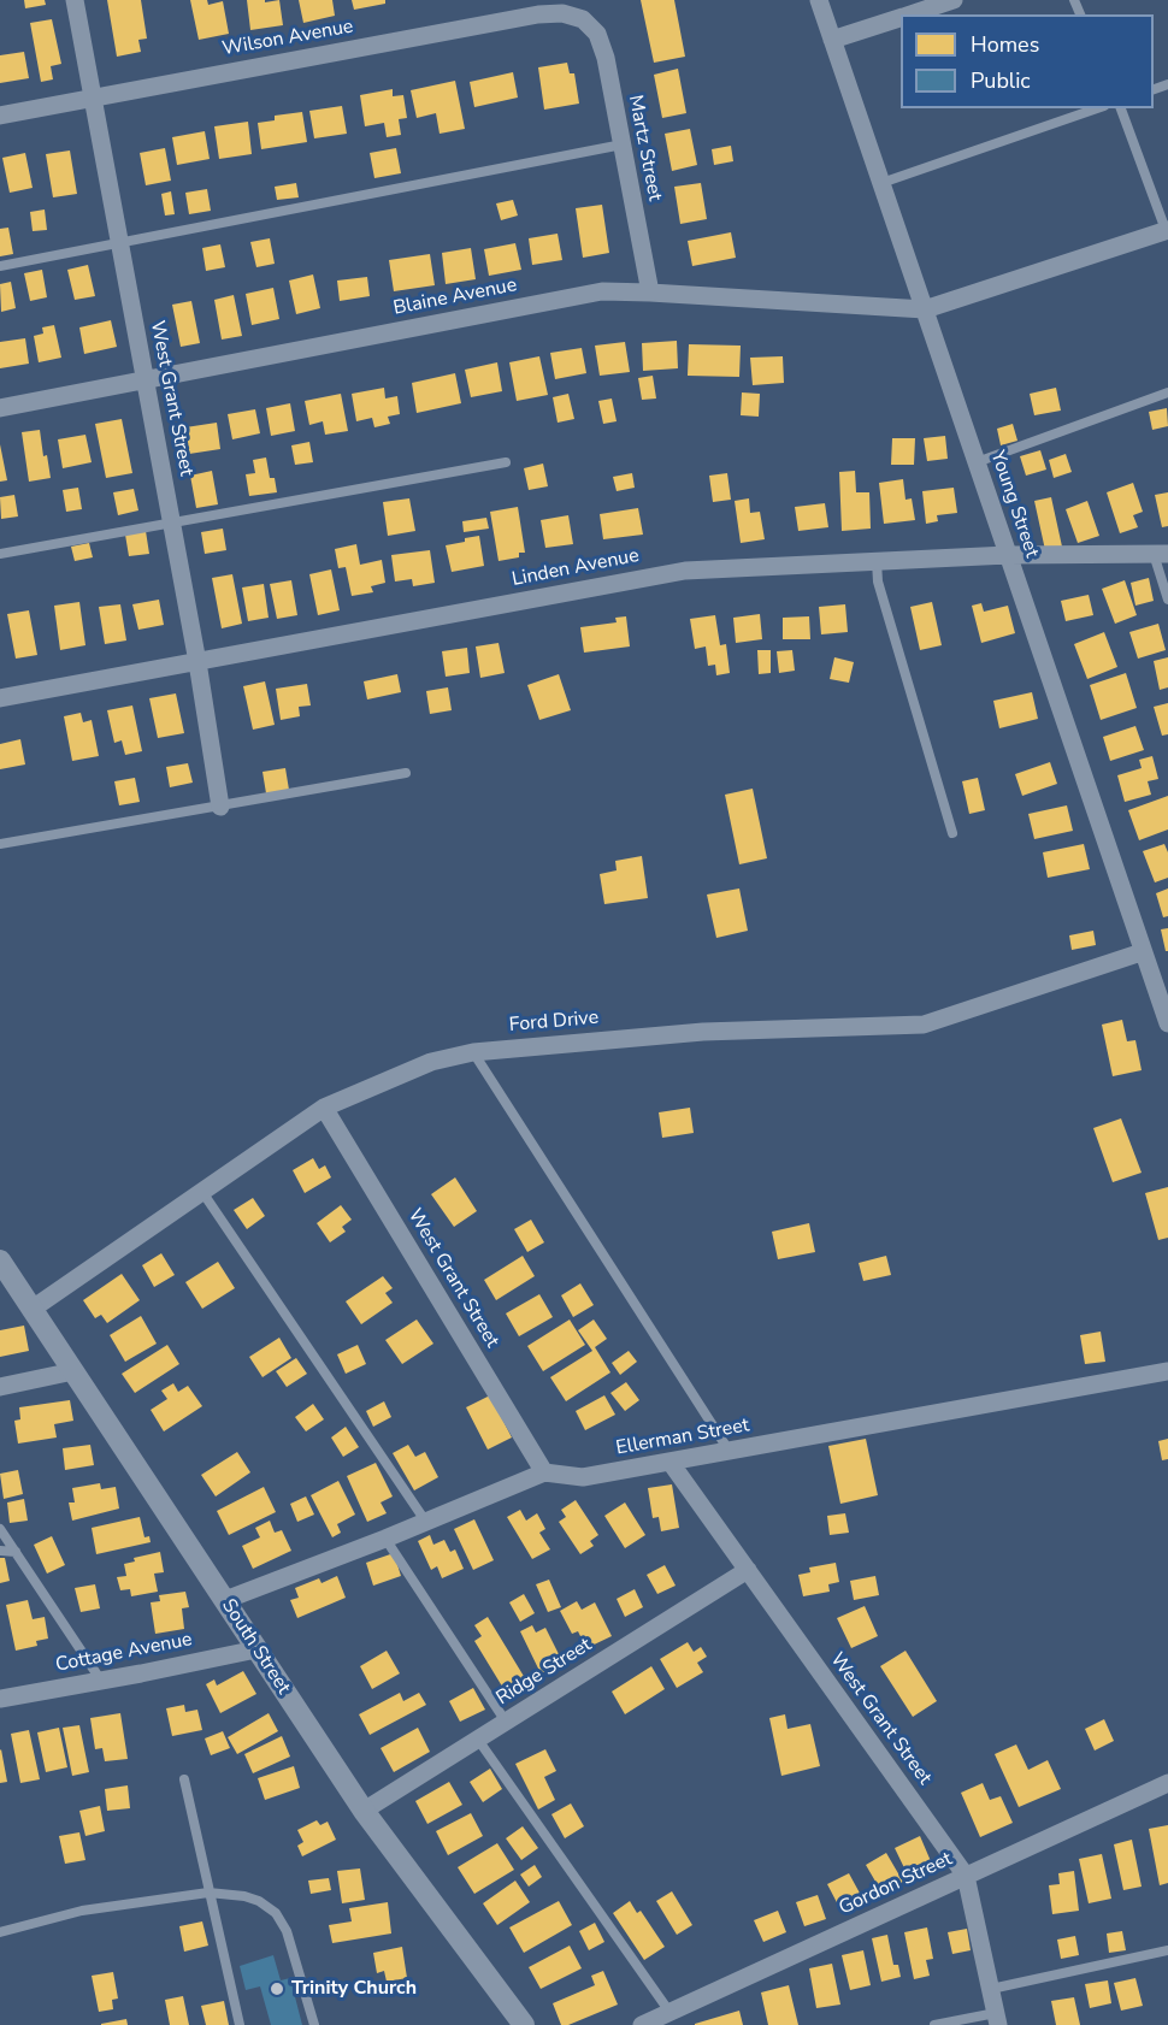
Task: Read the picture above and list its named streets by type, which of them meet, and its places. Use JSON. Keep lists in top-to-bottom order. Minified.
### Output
{"streets":{"street":["Wilson Avenue","Martz Street","Blaine Avenue","West Grant Street","Young Street","Linden Avenue","Ford Drive","Ellerman Street","South Street","Cottage Avenue","Ridge Street","Gordon Street"]},"crossings":[["Wilson Avenue","Martz Street"],["Wilson Avenue","West Grant Street"],["Martz Street","Blaine Avenue"],["Blaine Avenue","West Grant Street"],["Blaine Avenue","Young Street"],["West Grant Street","Linden Avenue"],["West Grant Street","Ford Drive"],["West Grant Street","Ellerman Street"],["West Grant Street","Ridge Street"],["West Grant Street","Gordon Street"],["Young Street","Linden Avenue"],["Young Street","Ford Drive"],["Ford Drive","South Street"],["Ellerman Street","South Street"],["South Street","Cottage Avenue"],["South Street","Ridge Street"]],"places":["Trinity Church"],"legend":["Homes","Public"]}
